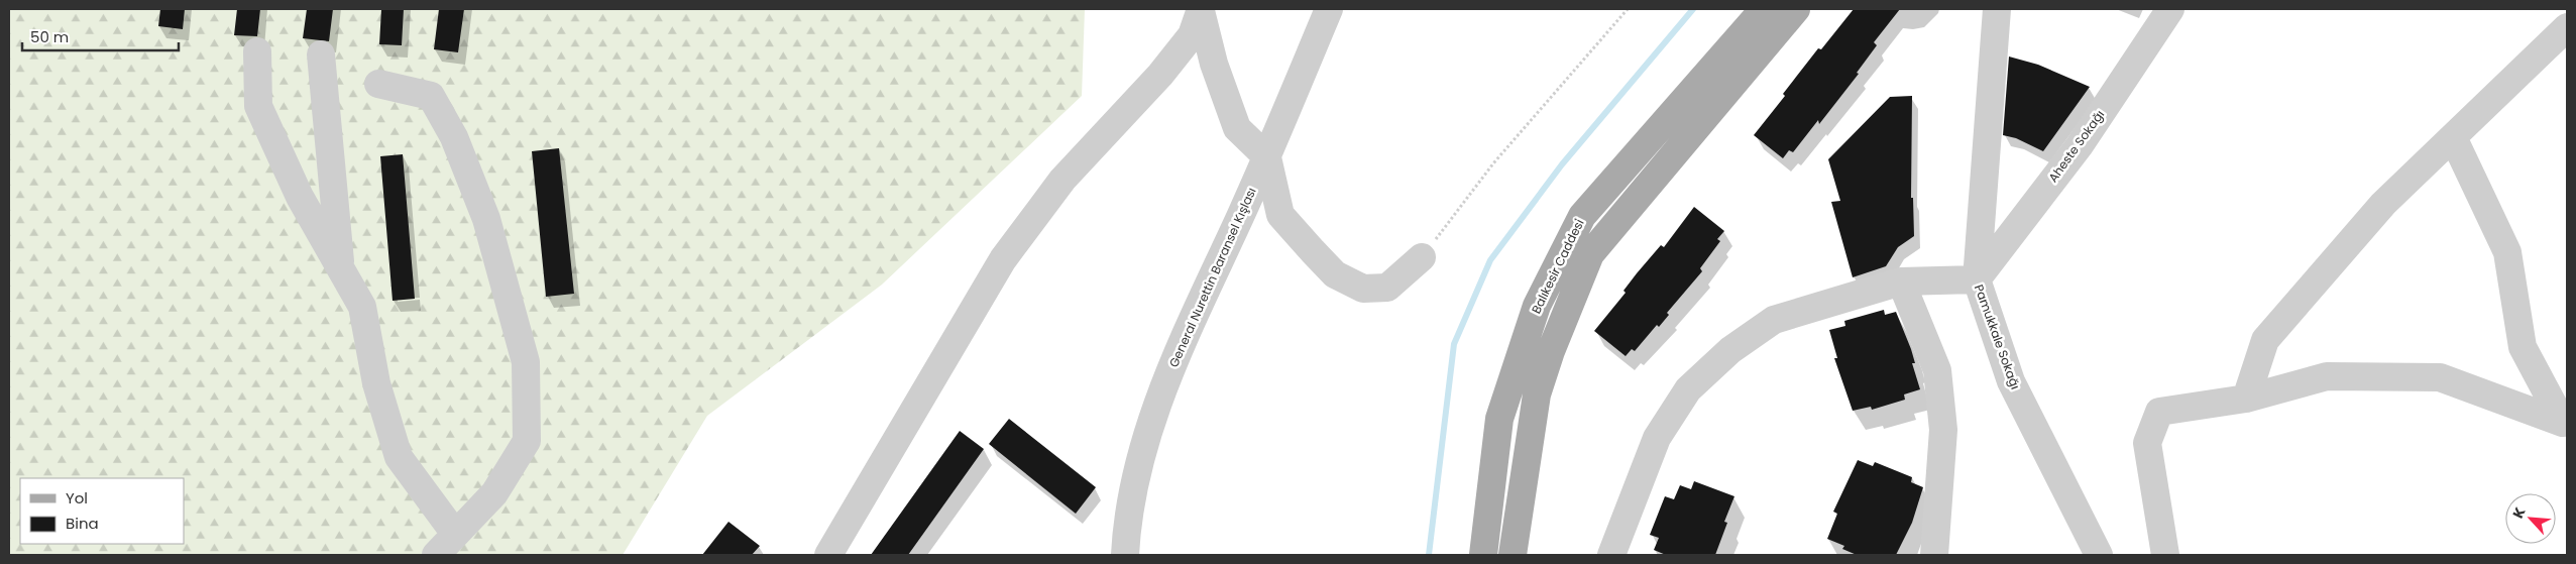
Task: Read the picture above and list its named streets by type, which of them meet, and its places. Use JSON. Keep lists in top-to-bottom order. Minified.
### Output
{"streets":{"main road":["Balıkesir Caddesi"],"street":["Aheste Sokağı","General Nurettin Baransel Kışlası","Pamukkale Sokağı"]},"crossings":[["Aheste Sokağı","Pamukkale Sokağı"]],"legend":["Yol","Bina"],"scale_bar":"50 m","north":"top left"}
